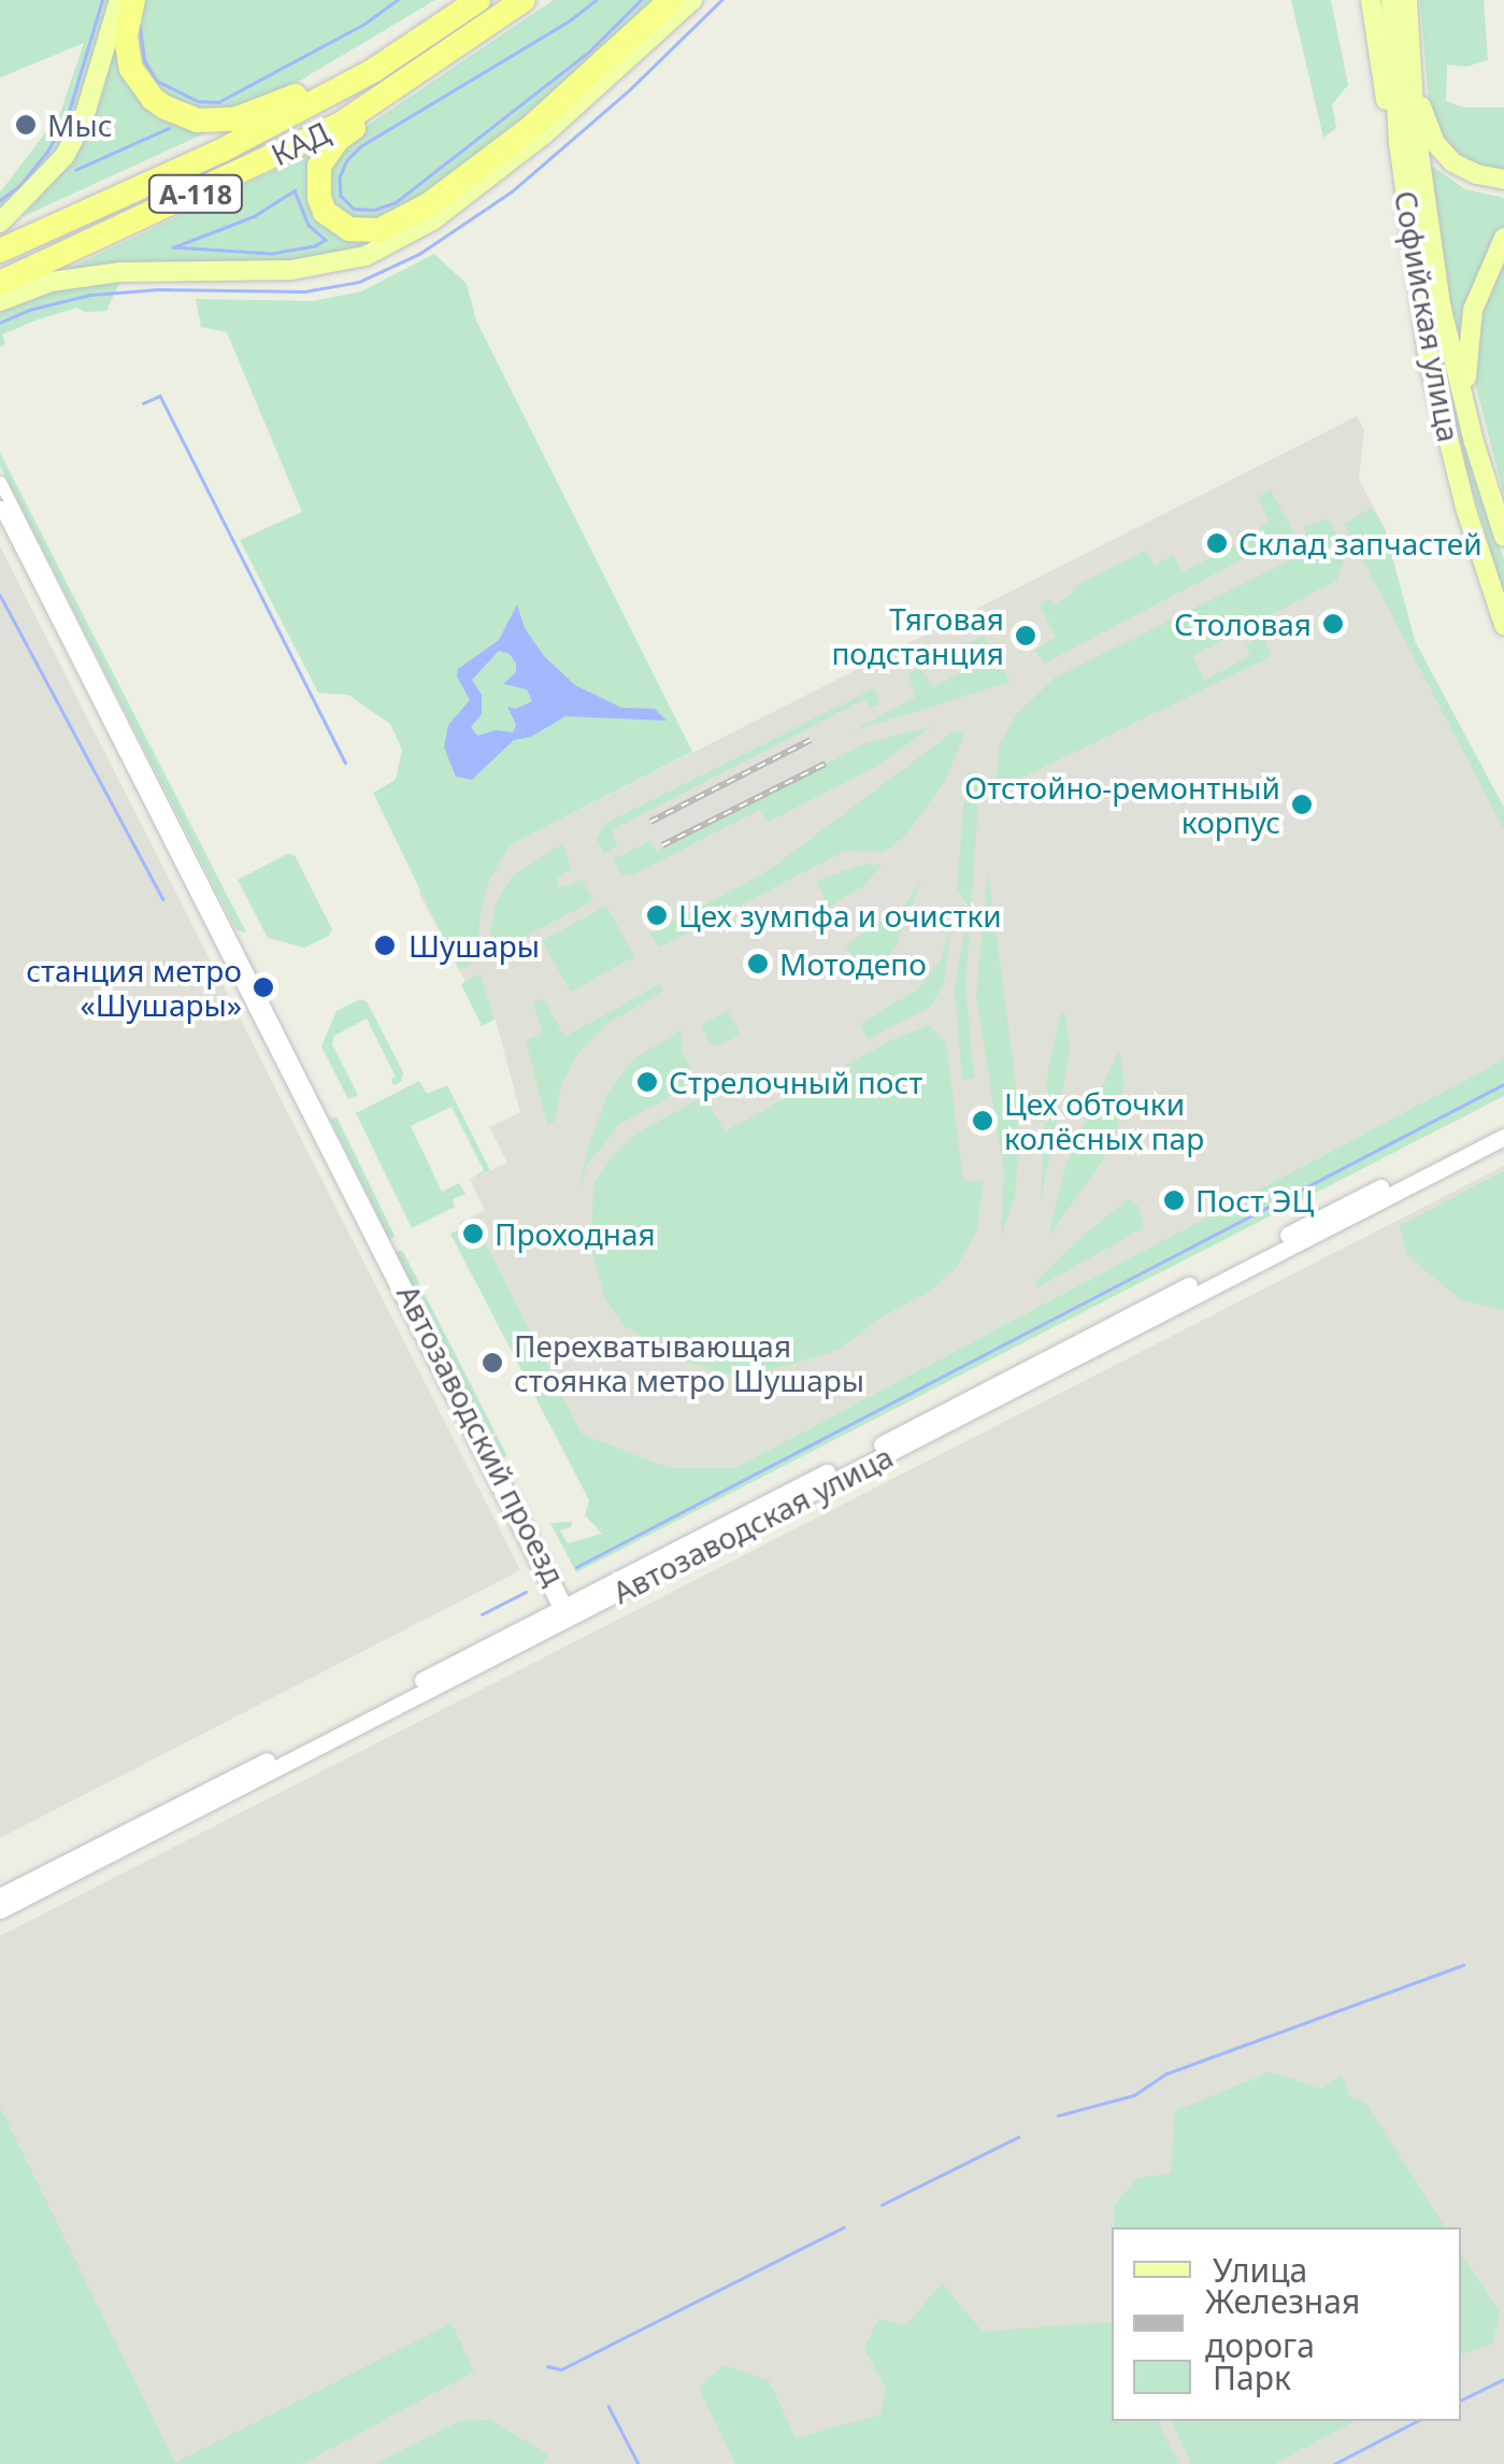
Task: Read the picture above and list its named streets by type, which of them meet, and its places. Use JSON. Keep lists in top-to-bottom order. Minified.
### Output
{"streets":{"highway":["КАД","А-118"],"main road":["Софийская улица"],"street":["Автозаводский проезд","Автозаводская улица"]},"crossings":[["Автозаводский проезд","Автозаводская улица"]],"places":["Мыс","Склад запчастей","Столовая","Тяговая подстанция","Отстойно-ремонтный корпус","Цех зумпфа и очистки","Шушары","Мотодепо","станция метро «Шушары»","Стрелочный пост","Цех обточки колёсных пар","Пост ЭЦ","Проходная","Перехватывающая стоянка метро Шушары"],"legend":["Улица","Железная дорога","Парк"]}
